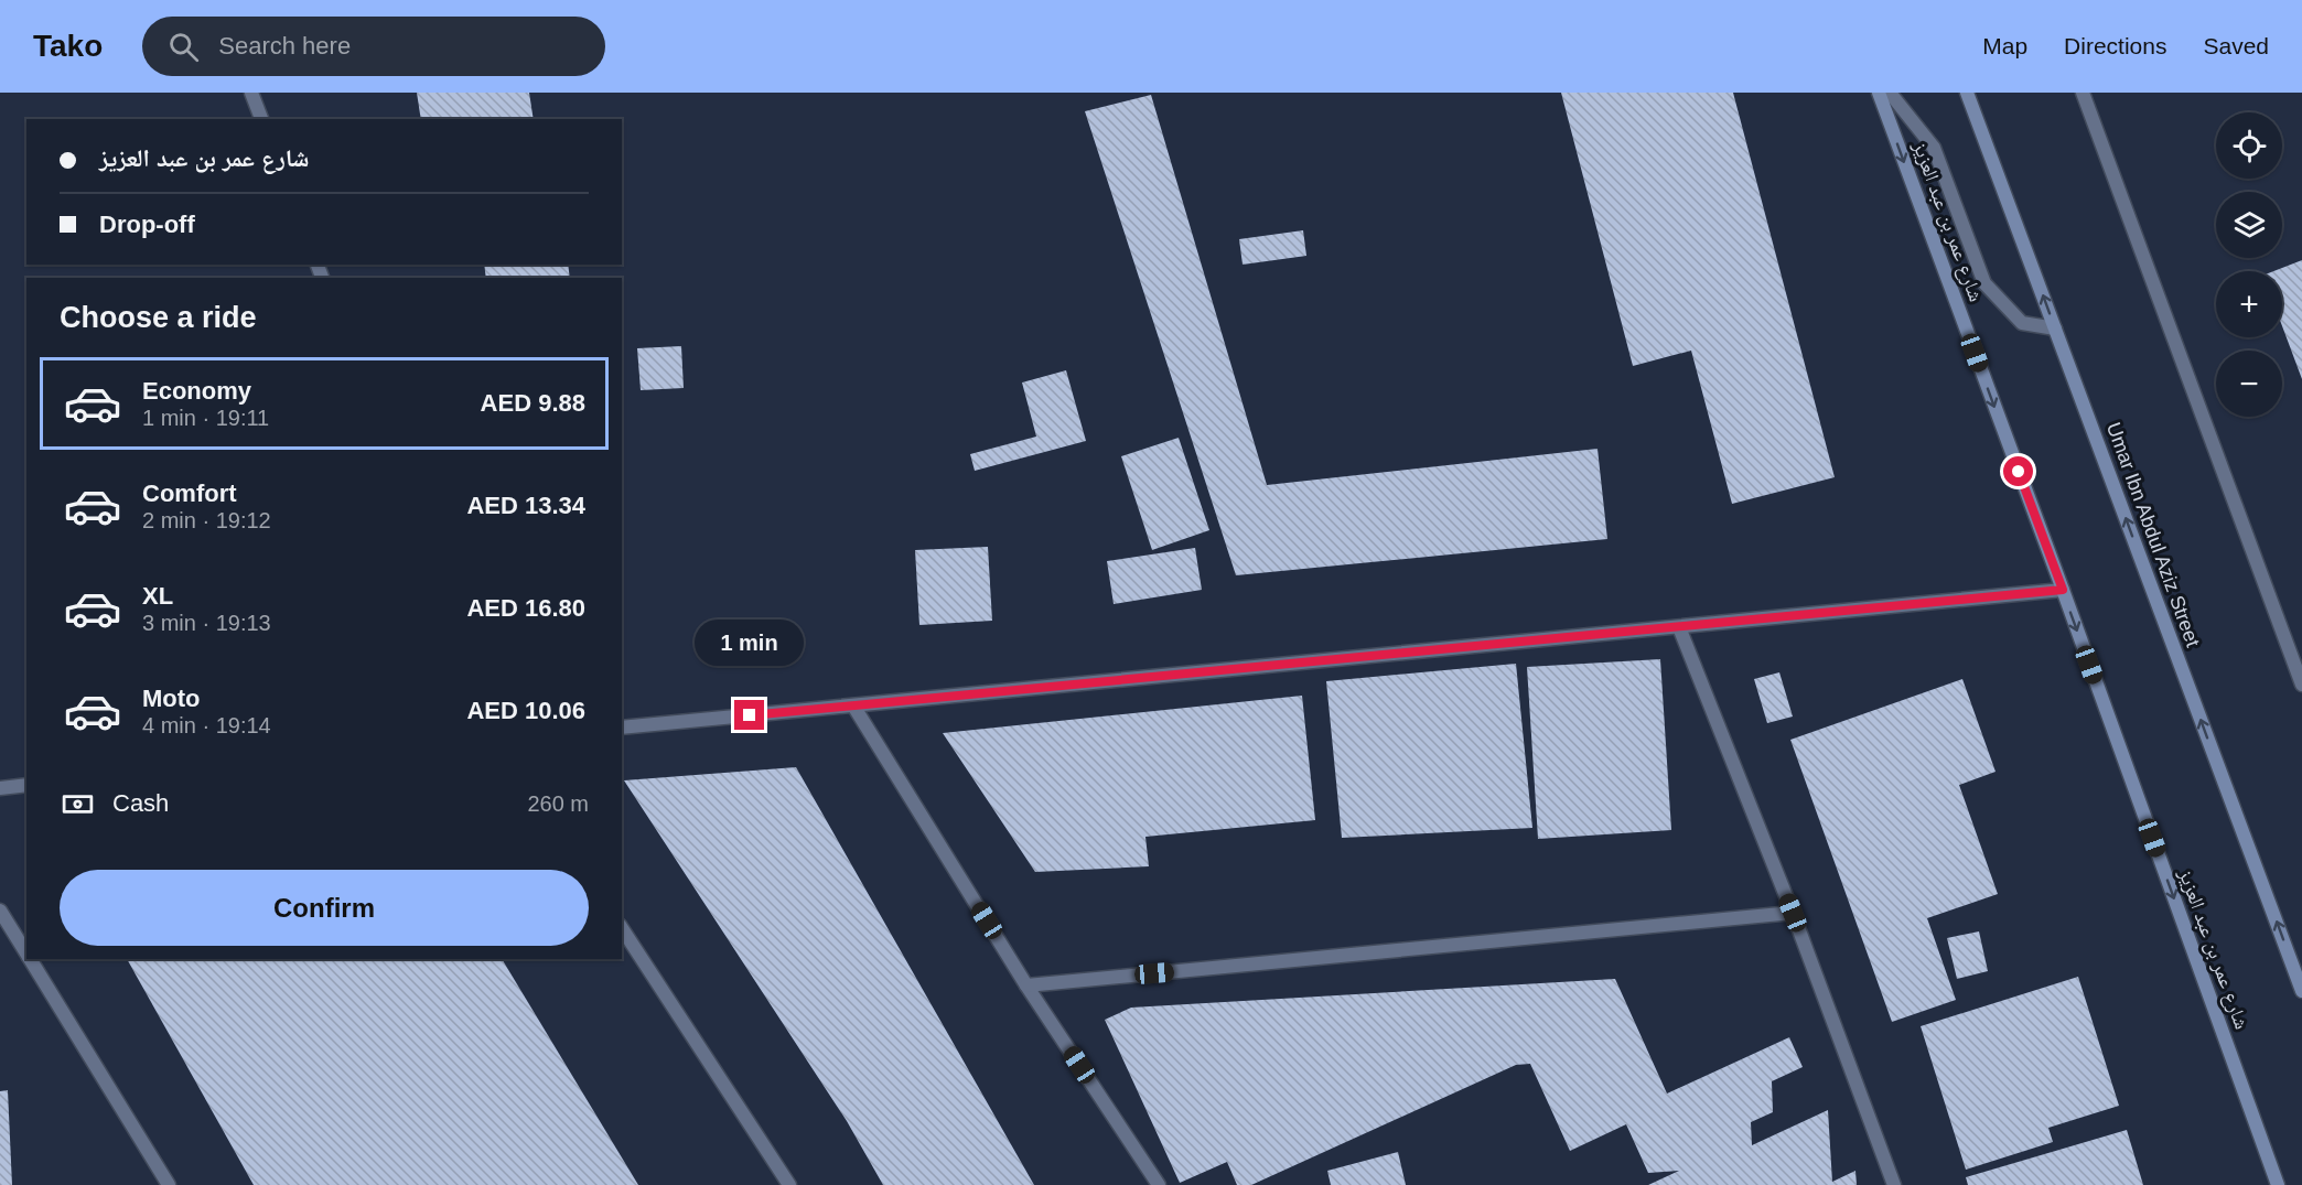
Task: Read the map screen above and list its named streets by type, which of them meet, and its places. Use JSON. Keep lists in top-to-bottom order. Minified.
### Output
{"streets":{"main road":["شارع عمر بن عبد العزيز","Umar Ibn Abdul Aziz Street"]},"one_way":["شارع عمر بن عبد العزيز","Umar Ibn Abdul Aziz Street"],"page":{"header":"Tako","search":"Search here","nav":["Map","Directions","Saved"],"map_buttons":["+","−"],"banner":["شارع عمر بن عبد العزيز","Drop-off"],"heading":"Choose a ride","list":[{"name":"Economy","note":"1 min · 19:11","value":"AED 9.88"},{"name":"Comfort","note":"2 min · 19:12","value":"AED 13.34"},{"name":"XL","note":"3 min · 19:13","value":"AED 16.80"},{"name":"Moto","note":"4 min · 19:14","value":"AED 10.06"}],"bubble":"1 min","pay":["Cash","260 m"],"buttons":"Confirm"}}
